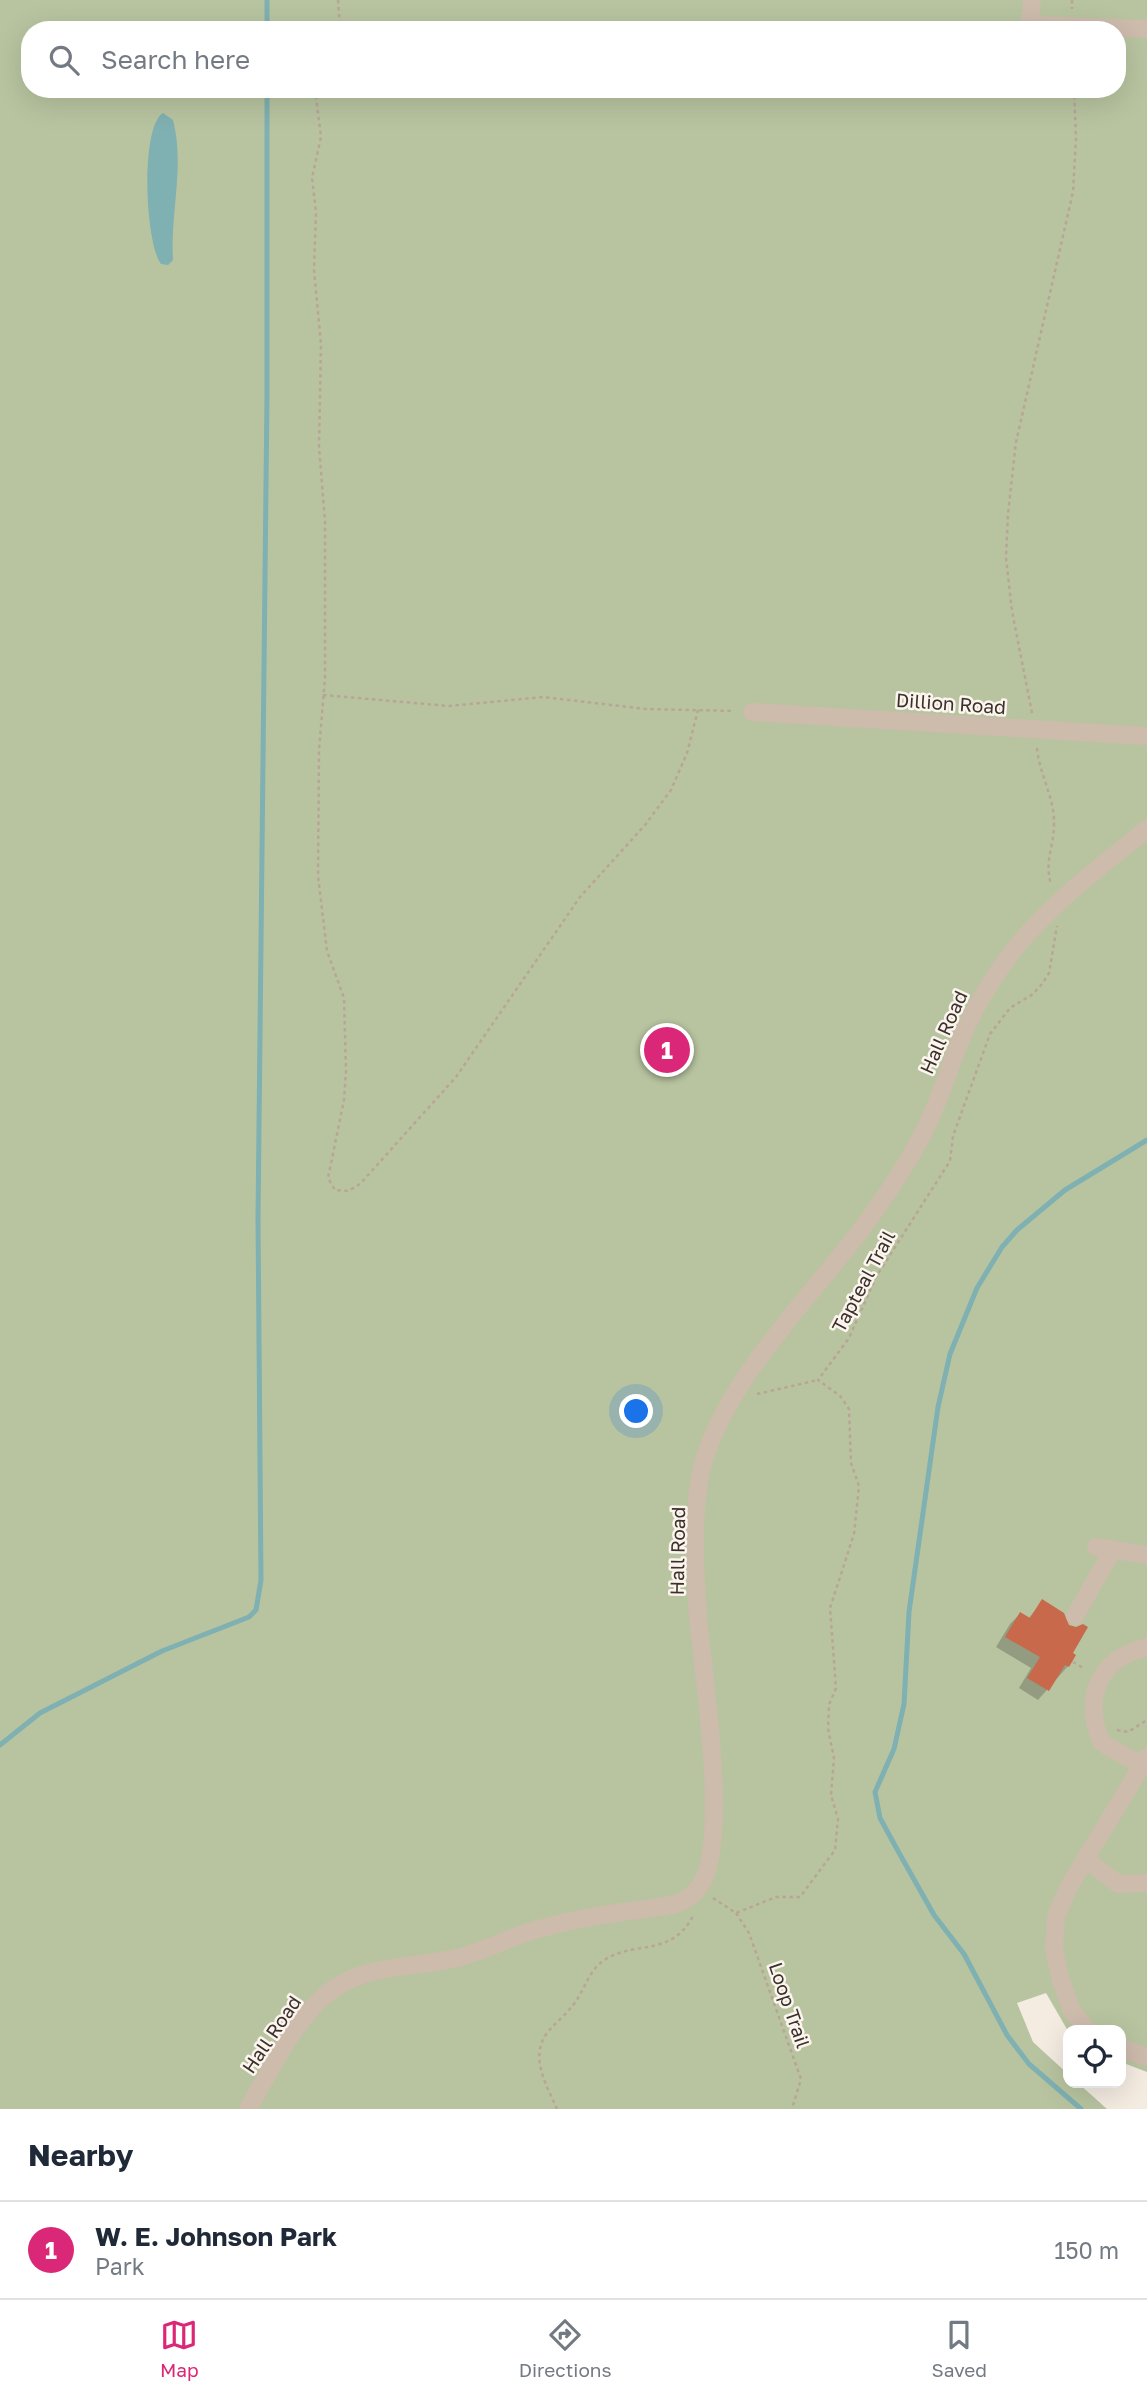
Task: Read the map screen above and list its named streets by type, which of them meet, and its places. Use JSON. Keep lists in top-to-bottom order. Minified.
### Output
{"streets":{"lane":["Dillion Road","Hall Road"],"path":["Tapteal Trail","Loop Trail"]},"crossings":[["Dillion Road","Tapteal Trail"],["Hall Road","Tapteal Trail"]],"page":{"search":"Search here","pins":"1","heading":"Nearby","list":[{"mark":"1","name":"W. E. Johnson Park","note":"Park","value":"150 m"}],"nav":["Map","Directions","Saved"]}}
